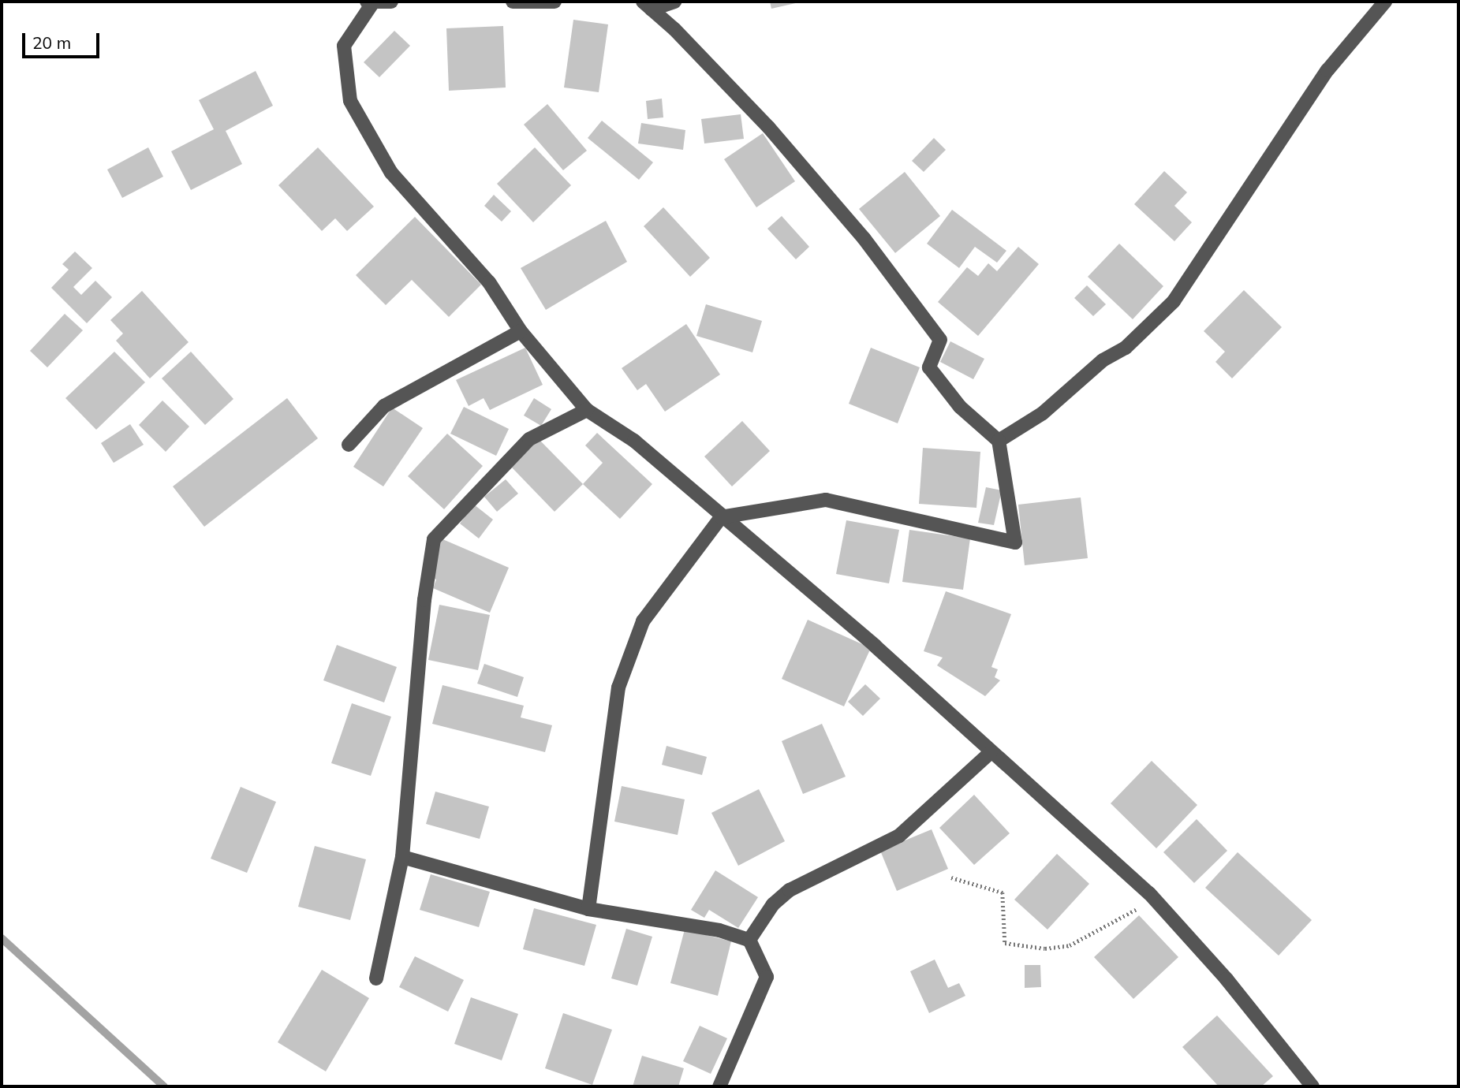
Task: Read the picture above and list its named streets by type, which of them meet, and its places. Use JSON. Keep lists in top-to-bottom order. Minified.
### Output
{"scale_bar":"20 m"}
